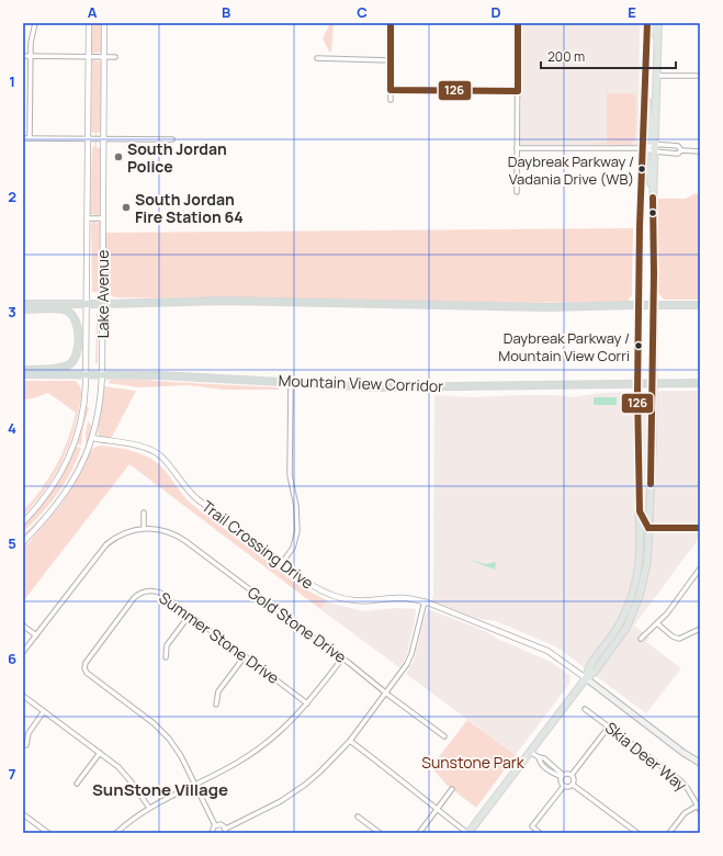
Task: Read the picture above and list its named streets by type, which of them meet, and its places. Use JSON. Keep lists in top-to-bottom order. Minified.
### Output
{"streets":{"highway":["Mountain View Corridor"],"street":["Lake Avenue","Trail Crossing Drive","Gold Stone Drive","Summer Stone Drive","Skia Deer Way"]},"crossings":[["Lake Avenue","Mountain View Corridor"],["Lake Avenue","Trail Crossing Drive"]],"districts":["SunStone Village"],"parks":["Sunstone Park"],"places":["South Jordan Police","Daybreak Parkway / Vadania Drive (WB)","South Jordan Fire Station 64","Daybreak Parkway / Mountain View Corri"],"lines":["transit line 126"],"scale_bar":"200 m","grid":{"columns":["A","B","C","D","E"],"rows":["1","2","3","4","5","6","7"]}}
